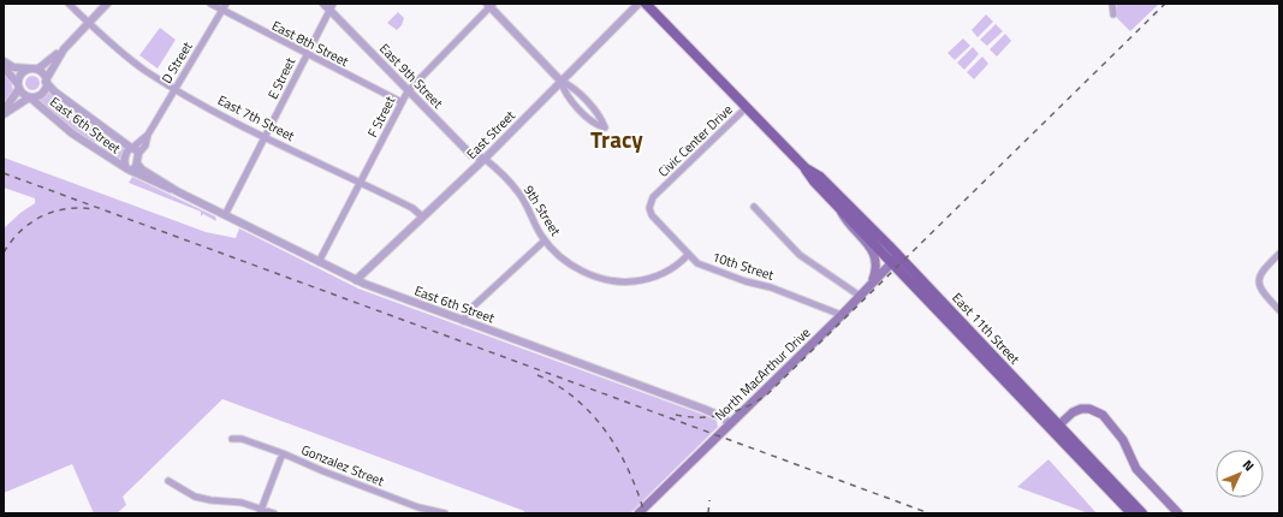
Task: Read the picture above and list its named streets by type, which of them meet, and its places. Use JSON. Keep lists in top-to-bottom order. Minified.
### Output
{"streets":{"main road":["East 11th Street","North MacArthur Drive"],"street":["East 8th Street","D Street","East 9th Street","E Street","F Street","East 7th Street","East 6th Street","East Street","Civic Center Drive","9th Street","10th Street","Gonzalez Street"]},"crossings":[["East 8th Street","D Street"],["East 8th Street","E Street"],["East 8th Street","F Street"],["D Street","East 7th Street"],["D Street","East 6th Street"],["East 9th Street","E Street"],["East 9th Street","F Street"],["East 9th Street","East Street"],["East 9th Street","9th Street"],["E Street","East 7th Street"],["E Street","East 6th Street"],["F Street","East 7th Street"],["F Street","East 6th Street"],["East 7th Street","East Street"],["East 6th Street","East Street"],["East 6th Street","North MacArthur Drive"],["East Street","9th Street"],["Civic Center Drive","10th Street"],["Civic Center Drive","East 11th Street"],["9th Street","10th Street"],["10th Street","North MacArthur Drive"],["East 11th Street","North MacArthur Drive"]],"districts":["Tracy"],"north":"top right"}
